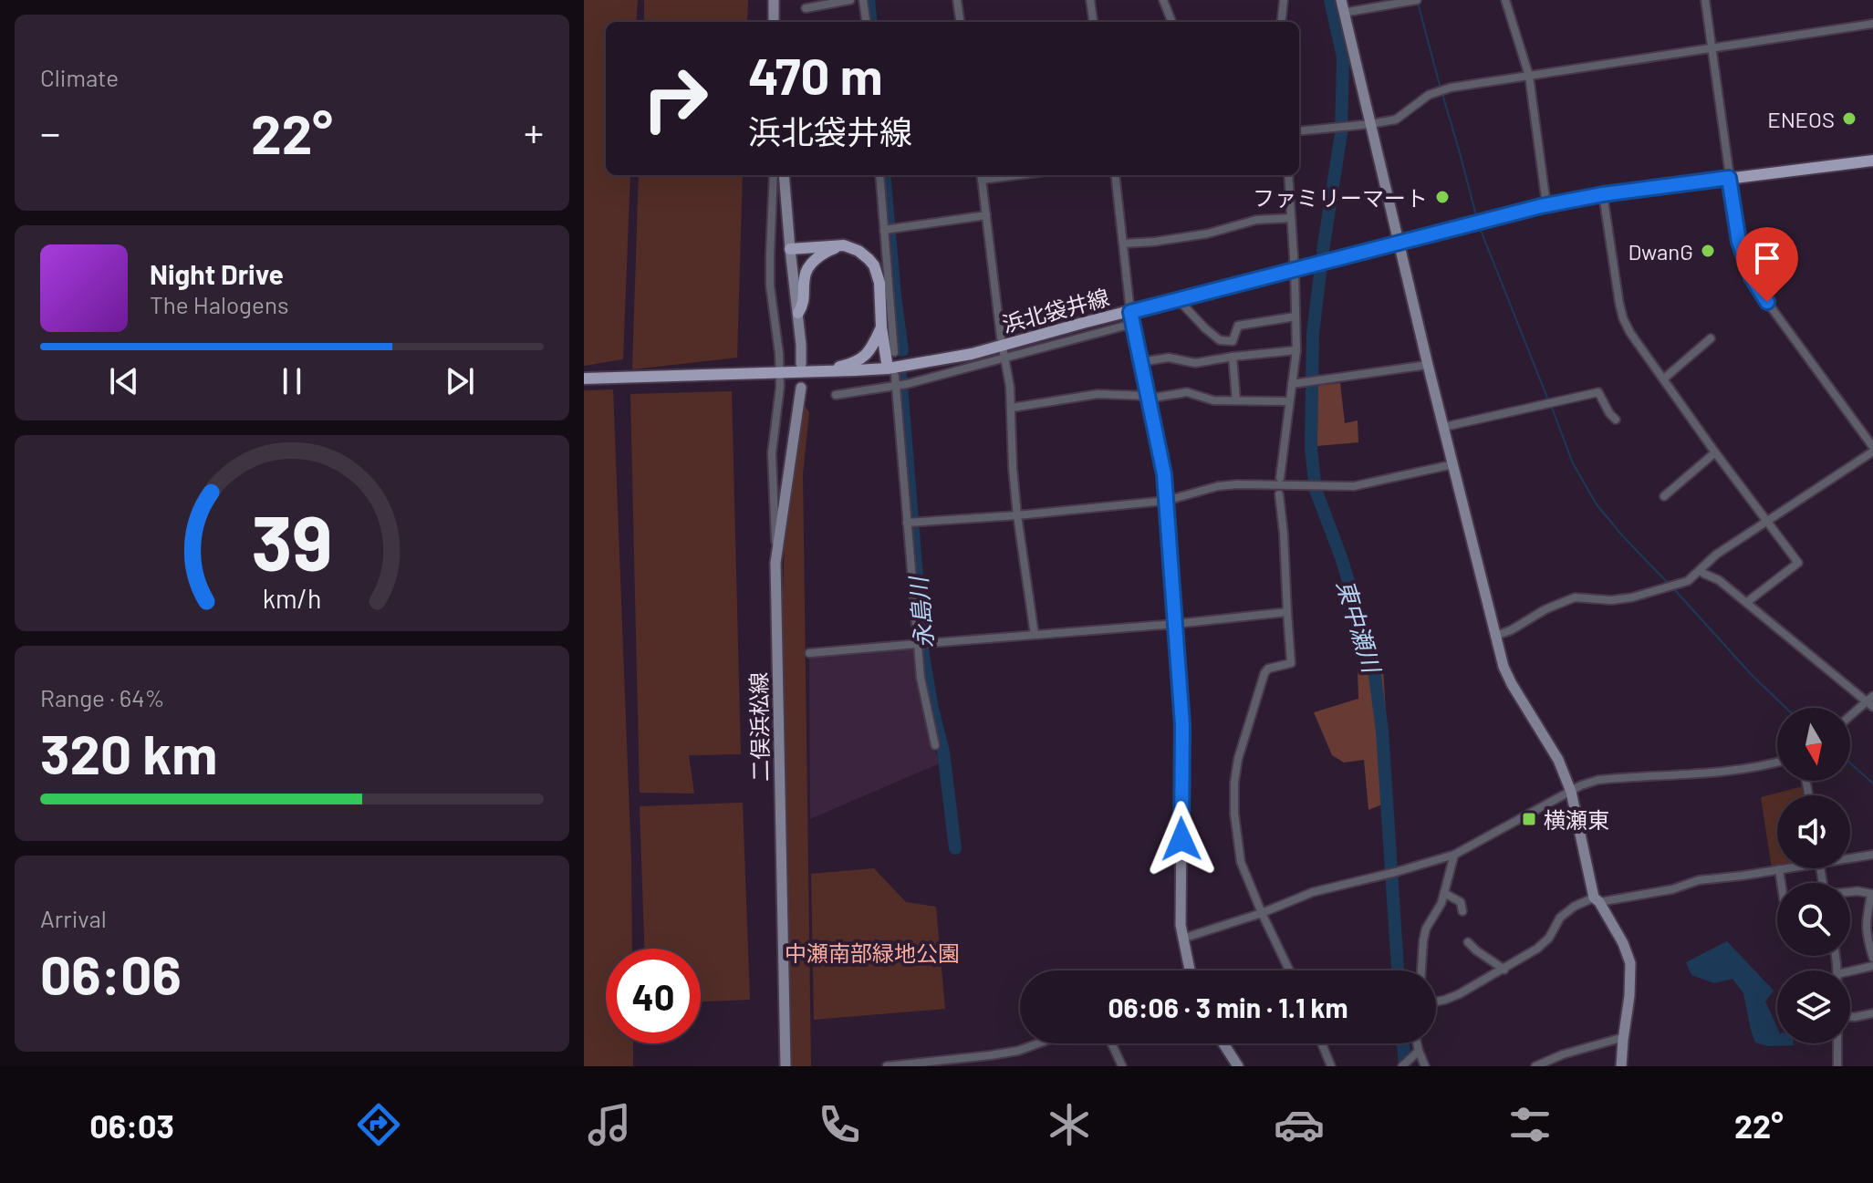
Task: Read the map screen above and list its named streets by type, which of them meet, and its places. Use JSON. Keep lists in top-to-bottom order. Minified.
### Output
{"streets":{"main road":["浜北袋井線"],"street":["二俣浜松線"]},"water":["永島川","東中瀬川"],"parks":["中瀬南部緑地公園"],"places":{"other":["ENEOS","ファミリーマート","DwanG"],"transit":["横瀬東"]},"north":"bottom","page":{"tile":["Climate",["Range · 64%","320 km"],["Arrival","06:06"]],"turn":["470 m","浜北袋井線"],"heat":["−","22°","+"],"song":["Night Drive","The Halogens"],"limit":"40","trip":"06:06 · 3 min · 1.1 km","tabs":["06:03","22°"],"gauge":["39","km/h"]}}
